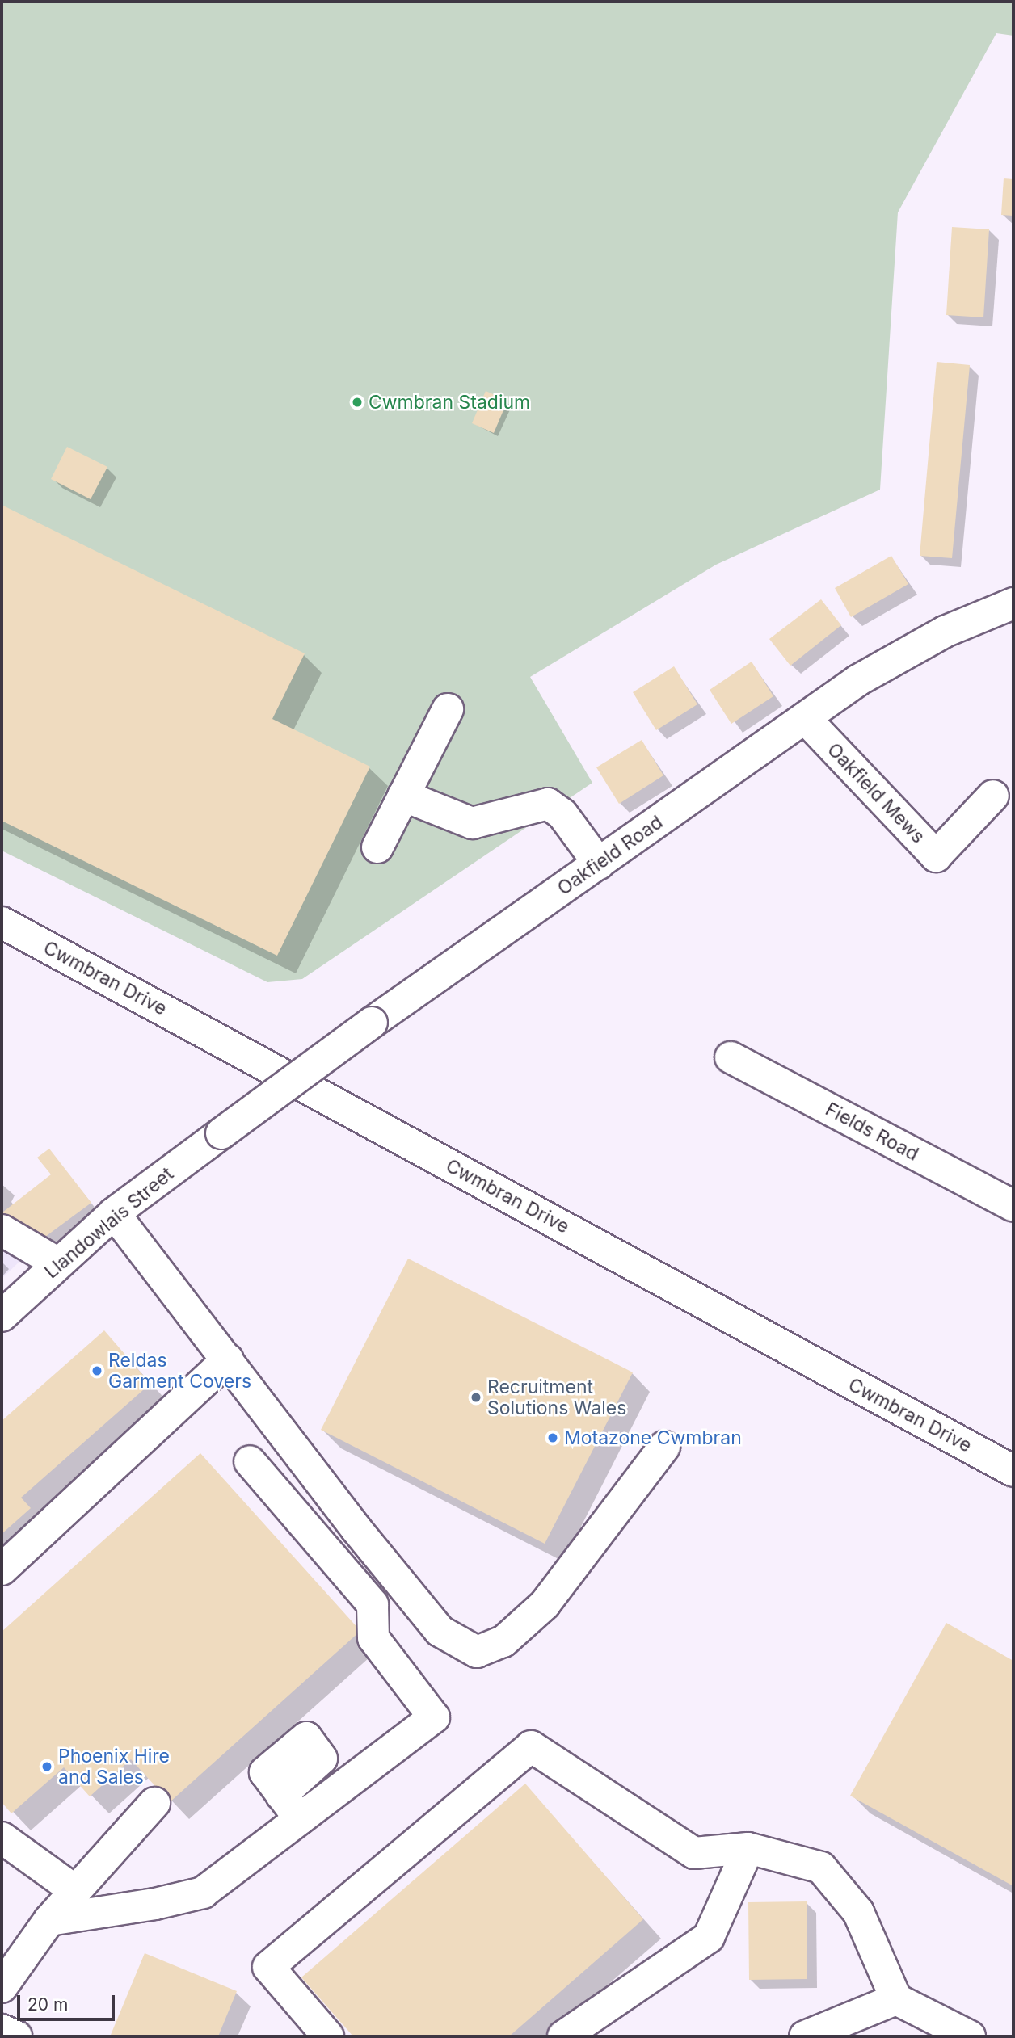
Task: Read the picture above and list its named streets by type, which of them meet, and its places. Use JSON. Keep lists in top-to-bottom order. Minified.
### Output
{"streets":{"street":["Oakfield Mews","Oakfield Road","Cwmbran Drive","Fields Road","Llandowlais Street"]},"crossings":[["Oakfield Mews","Oakfield Road"],["Oakfield Road","Llandowlais Street"]],"places":["Cwmbran Stadium","Reldas Garment Covers","Recruitment Solutions Wales","Motazone Cwmbran","Phoenix Hire and Sales"],"scale_bar":"20 m"}
